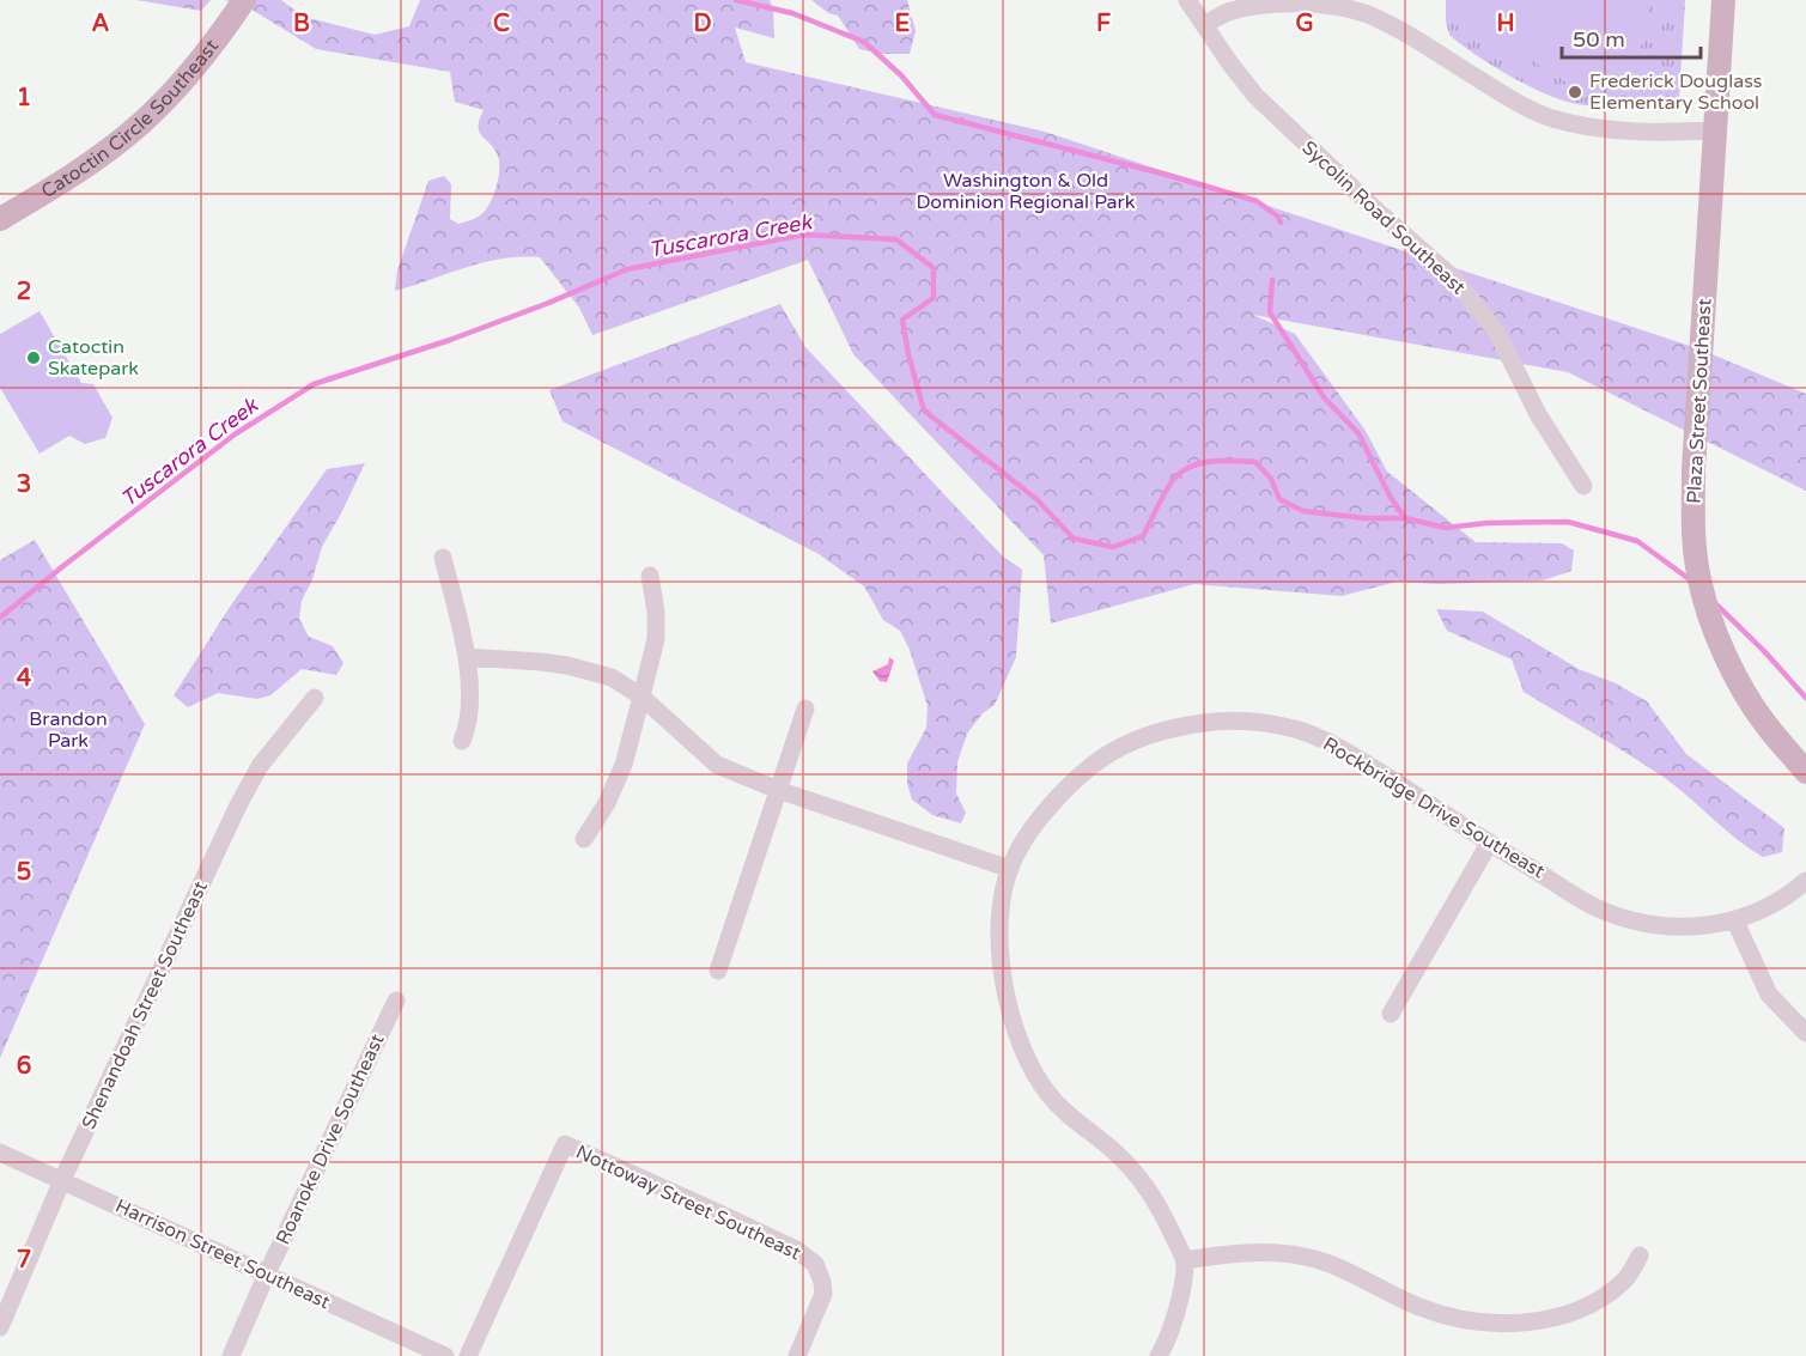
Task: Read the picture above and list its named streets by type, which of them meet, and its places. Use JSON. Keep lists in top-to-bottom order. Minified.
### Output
{"streets":{"main road":["Catoctin Circle Southeast","Plaza Street Southeast"],"street":["Sycolin Road Southeast","Rockbridge Drive Southeast","Shenandoah Street Southeast","Roanoke Drive Southeast","Nottoway Street Southeast","Harrison Street Southeast"]},"crossings":[["Shenandoah Street Southeast","Harrison Street Southeast"],["Roanoke Drive Southeast","Harrison Street Southeast"]],"water":["Tuscarora Creek"],"parks":["Washington & Old Dominion Regional Park","Brandon Park"],"places":["Frederick Douglass Elementary School","Catoctin Skatepark"],"scale_bar":"50 m","grid":{"columns":["A","B","C","D","E","F","G","H"],"rows":["1","2","3","4","5","6","7"]}}
